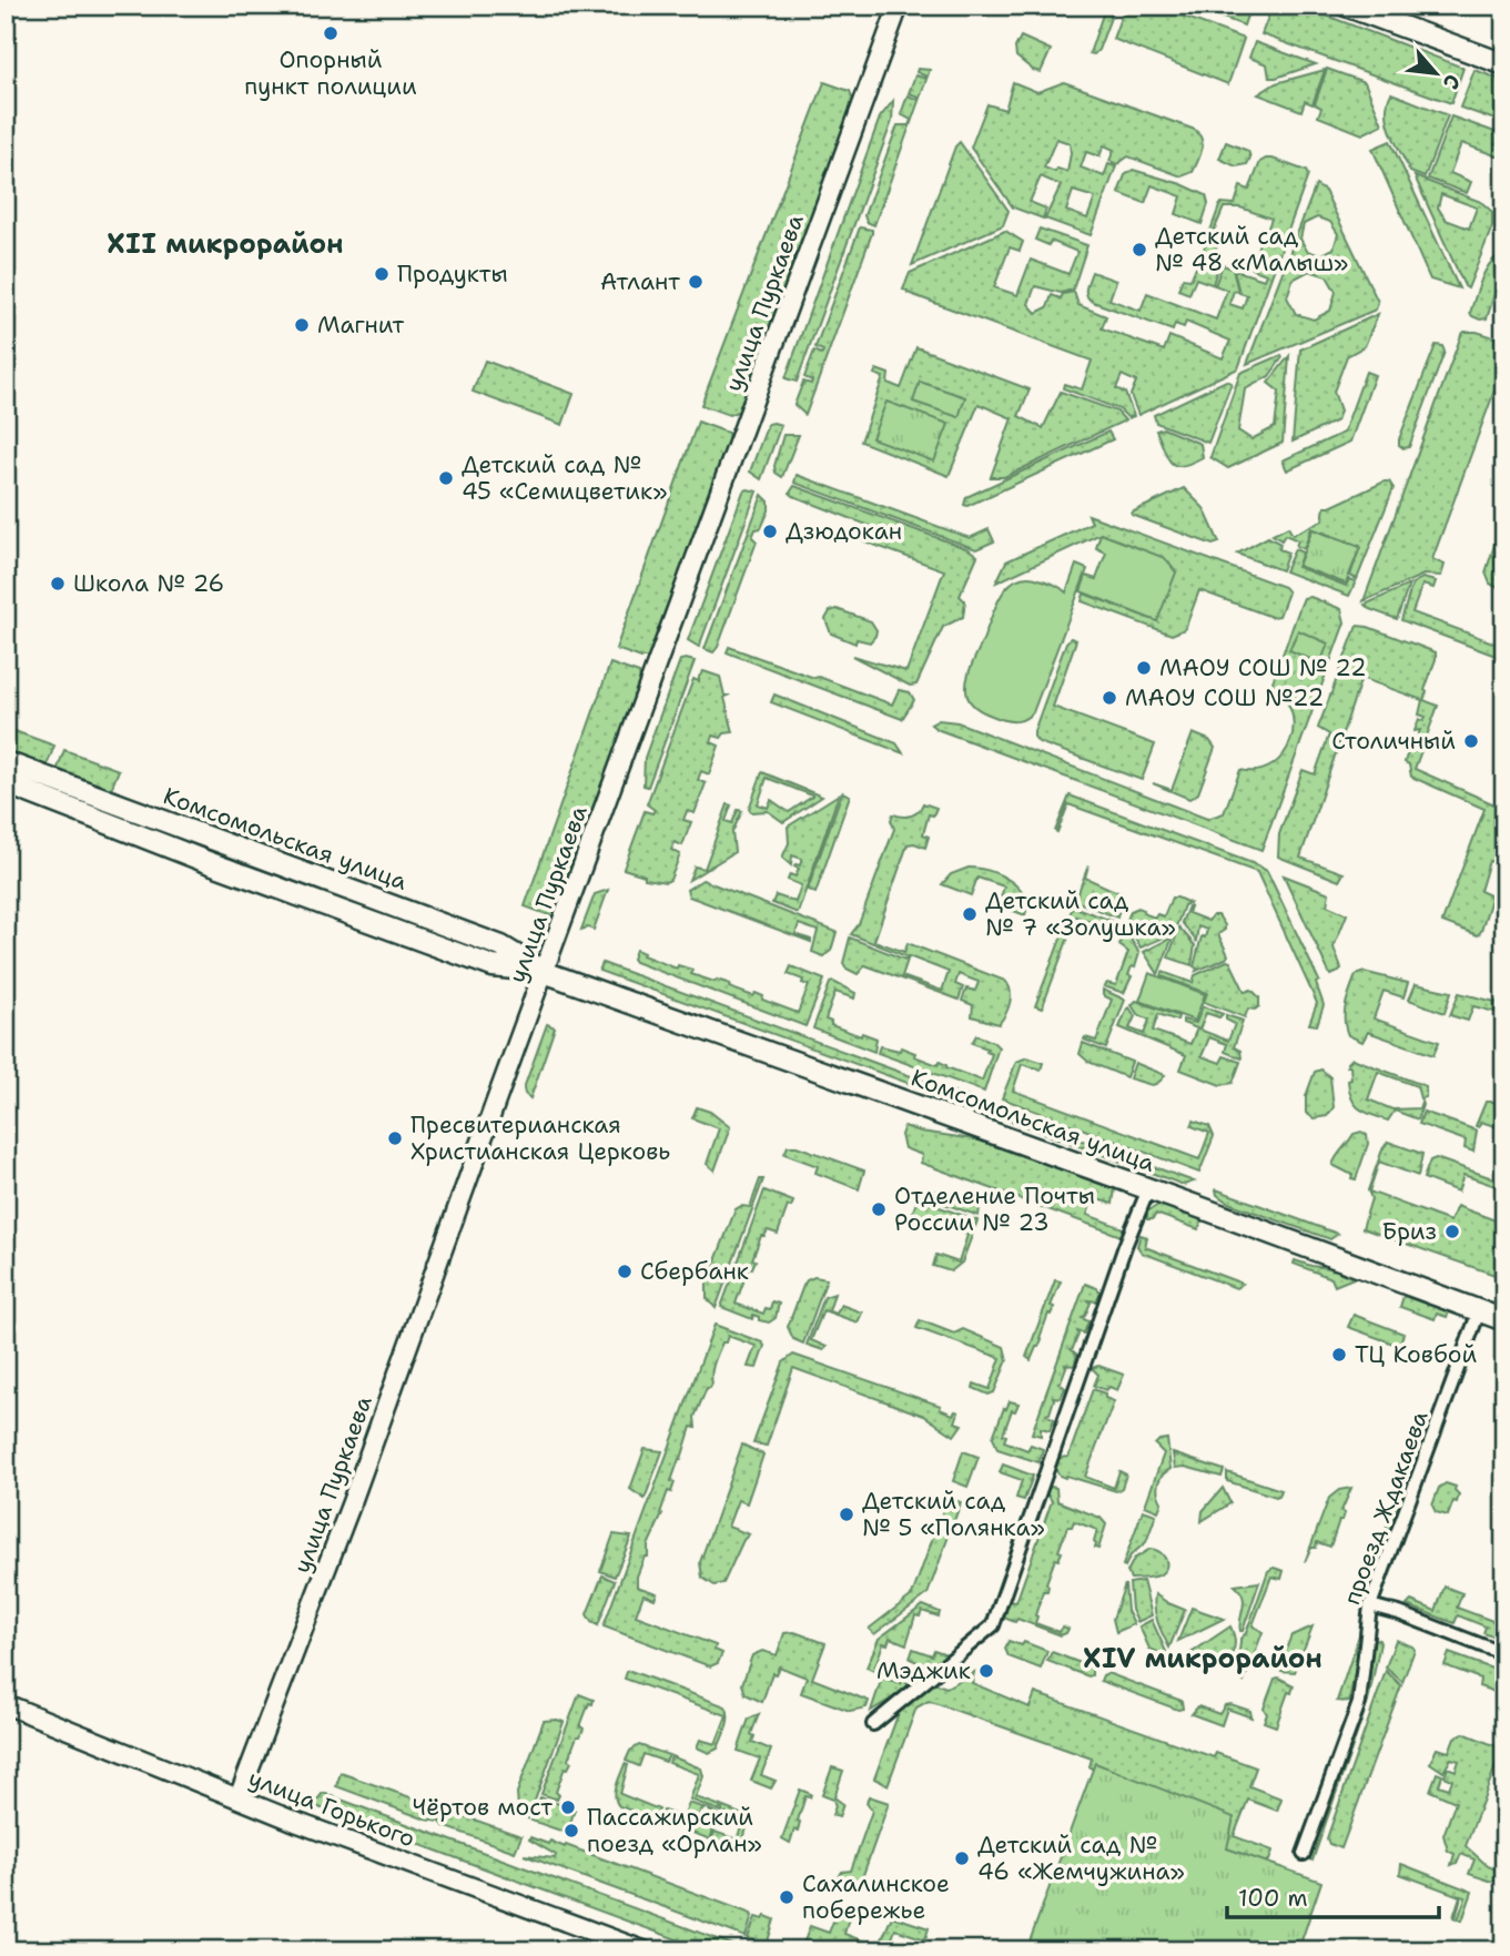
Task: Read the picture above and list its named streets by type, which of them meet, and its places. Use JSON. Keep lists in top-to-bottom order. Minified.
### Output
{"streets":{"main road":["улица Пуркаева","Комсомольская улица","улица Горького"],"street":["проезд Ждакаева"]},"crossings":[["улица Пуркаева","Комсомольская улица"],["улица Пуркаева","улица Горького"],["Комсомольская улица","проезд Ждакаева"]],"districts":["XII микрорайон","XIV микрорайон"],"places":["Опорный пункт полиции","Детский сад № 48 «Малыш»","Продукты","Атлант","Магнит","Детский сад № 45 «Семицветик»","Дзюдокан","Школа № 26","МАОУ СОШ № 22","МАОУ СОШ №22","Столичный","Детский сад № 7 «Золушка»","Пресвитерианская Христианская Церковь","Отделение Почты России № 23","Бриз","Сбербанк","ТЦ Ковбой","Детский сад № 5 «Полянка»","Мэджик","Чёртов мост","Пассажирский поезд «Орлан»","Детский сад № 46 «Жемчужина»","Сахалинское побережье"],"scale_bar":"100 m","north":"bottom right"}
